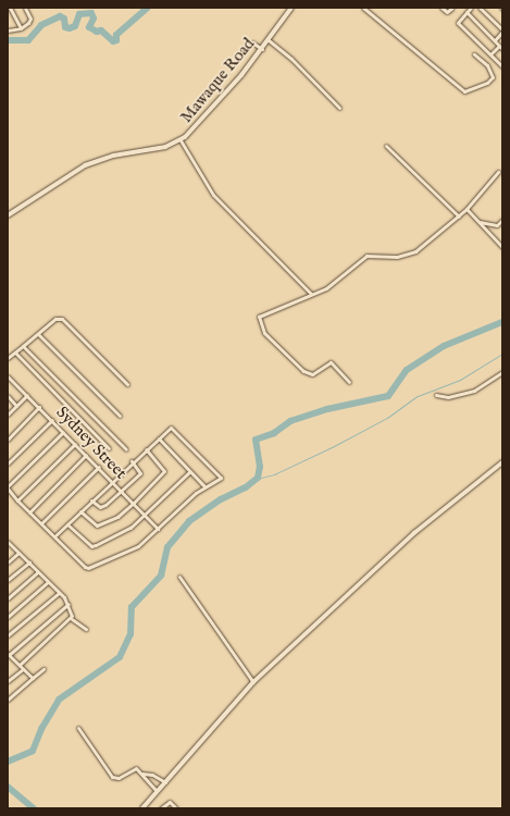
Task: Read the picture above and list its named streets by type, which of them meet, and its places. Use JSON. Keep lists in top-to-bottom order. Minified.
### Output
{"streets":{"main road":["Mawaque Road"],"street":["Sydney Street"]}}
